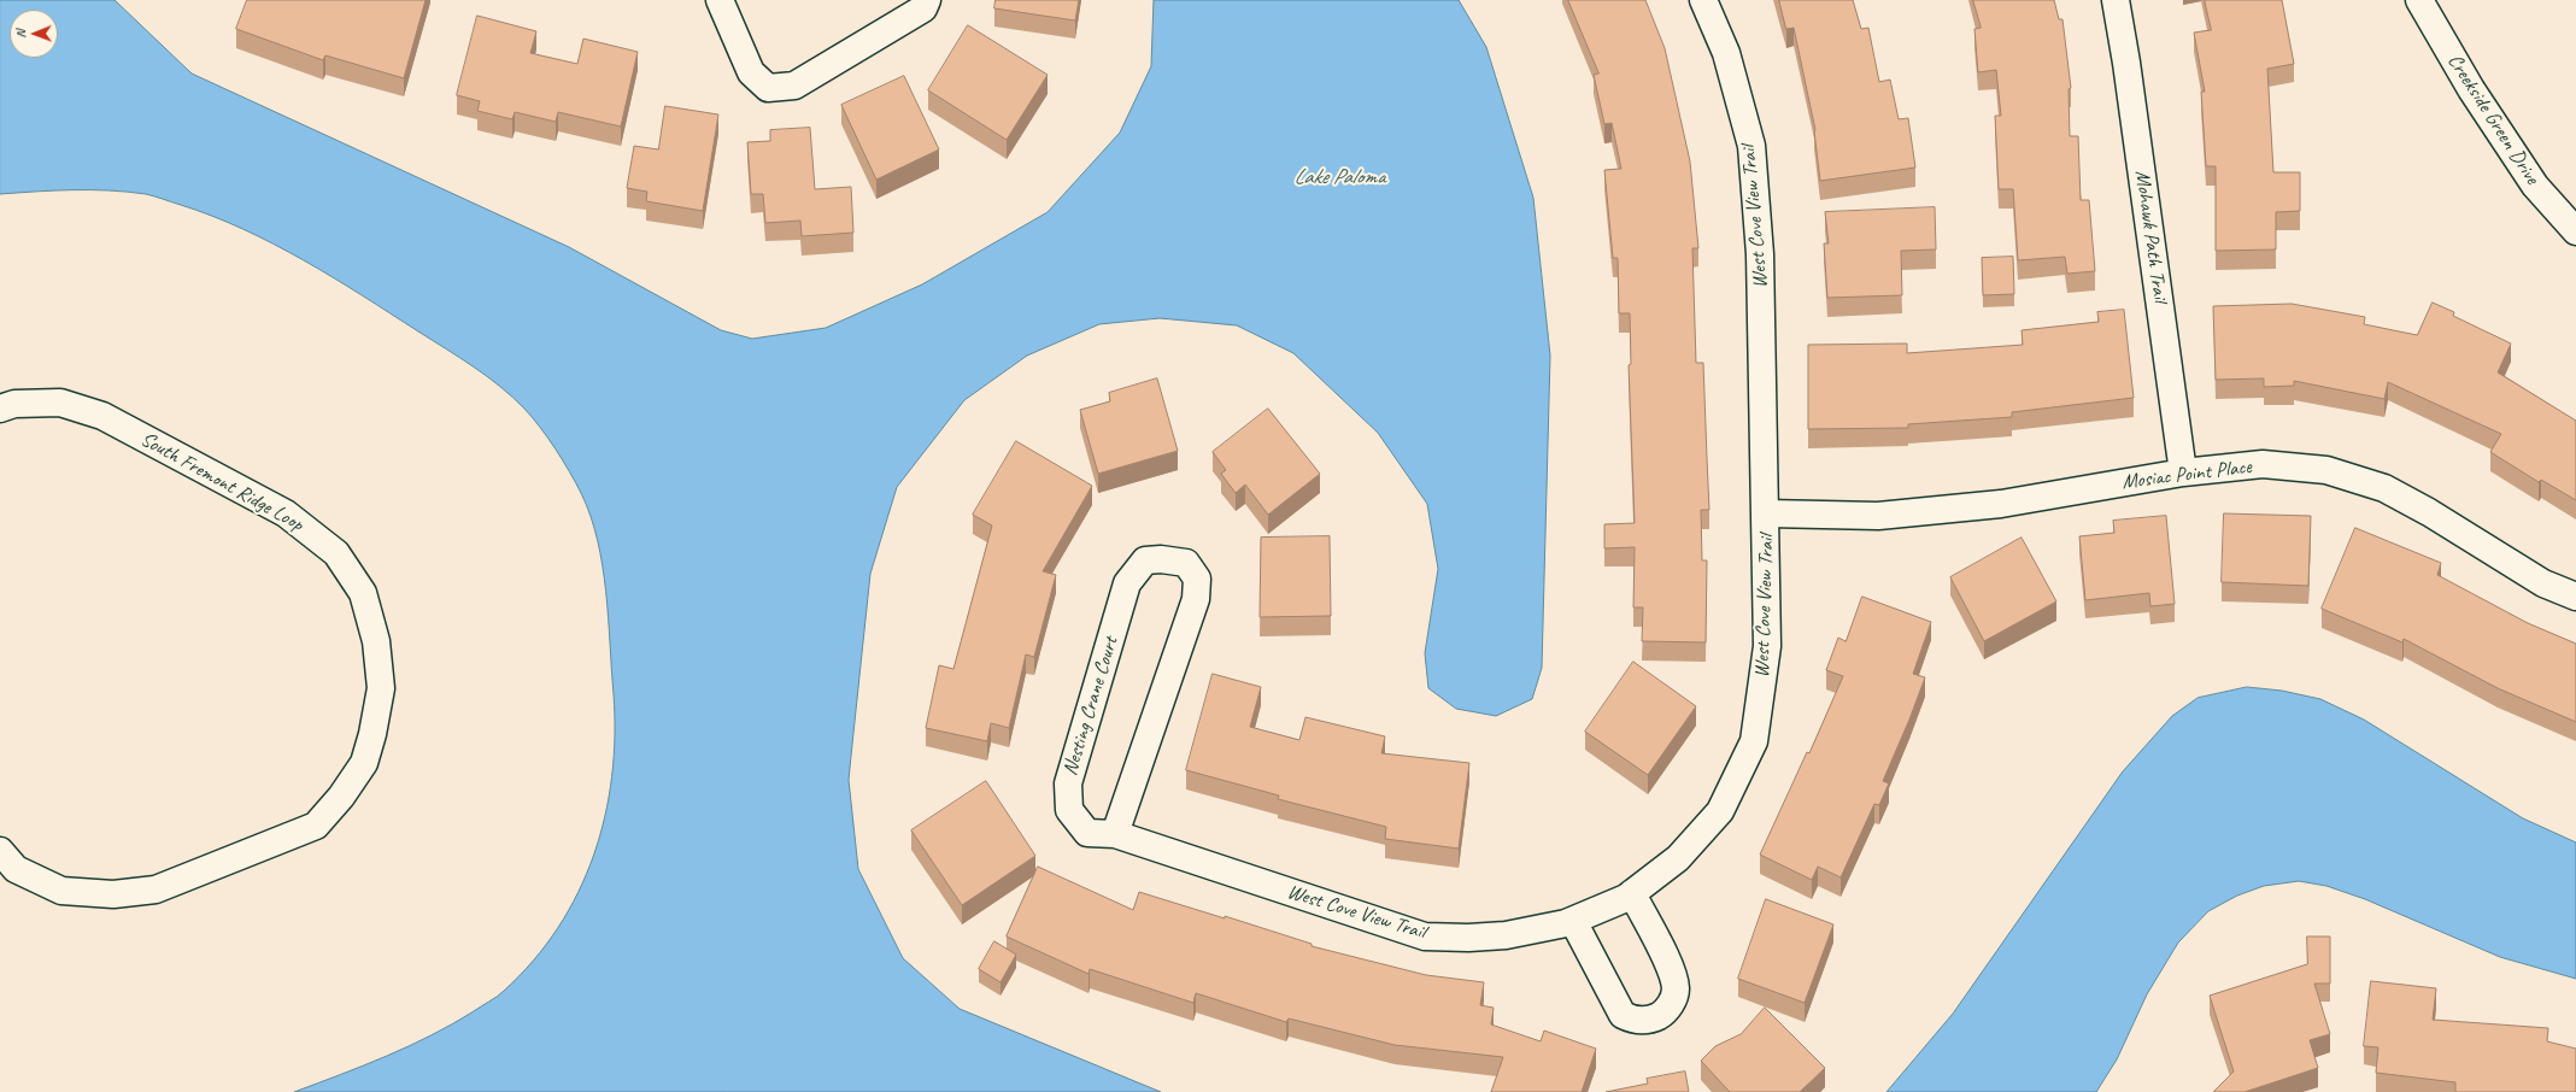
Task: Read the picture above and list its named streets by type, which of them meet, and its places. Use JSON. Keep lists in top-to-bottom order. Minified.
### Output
{"streets":{"street":["Creekside Green Drive","West Cove View Trail","Mohawk Path Trail","Mosiac Point Place","South Fremont Ridge Loop","Nesting Crane Court"]},"crossings":[["West Cove View Trail","Mosiac Point Place"],["West Cove View Trail","Nesting Crane Court"],["Mohawk Path Trail","Mosiac Point Place"]],"water":["Lake Paloma"],"north":"left"}
